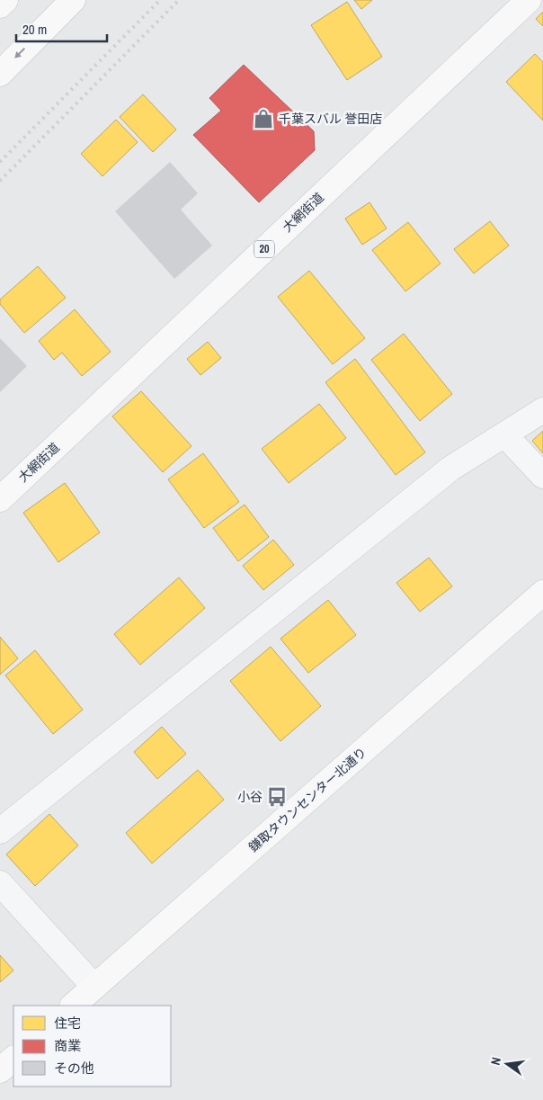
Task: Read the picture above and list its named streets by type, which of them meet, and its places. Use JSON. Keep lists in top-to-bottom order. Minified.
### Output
{"streets":{"main road":["大網街道","20","鎌取タウンセンター北通り"]},"places":{"shop":["千葉スバル 誉田店"],"bus stop":["小谷"]},"legend":["住宅","商業","その他"],"scale_bar":"20 m","north":"left"}
